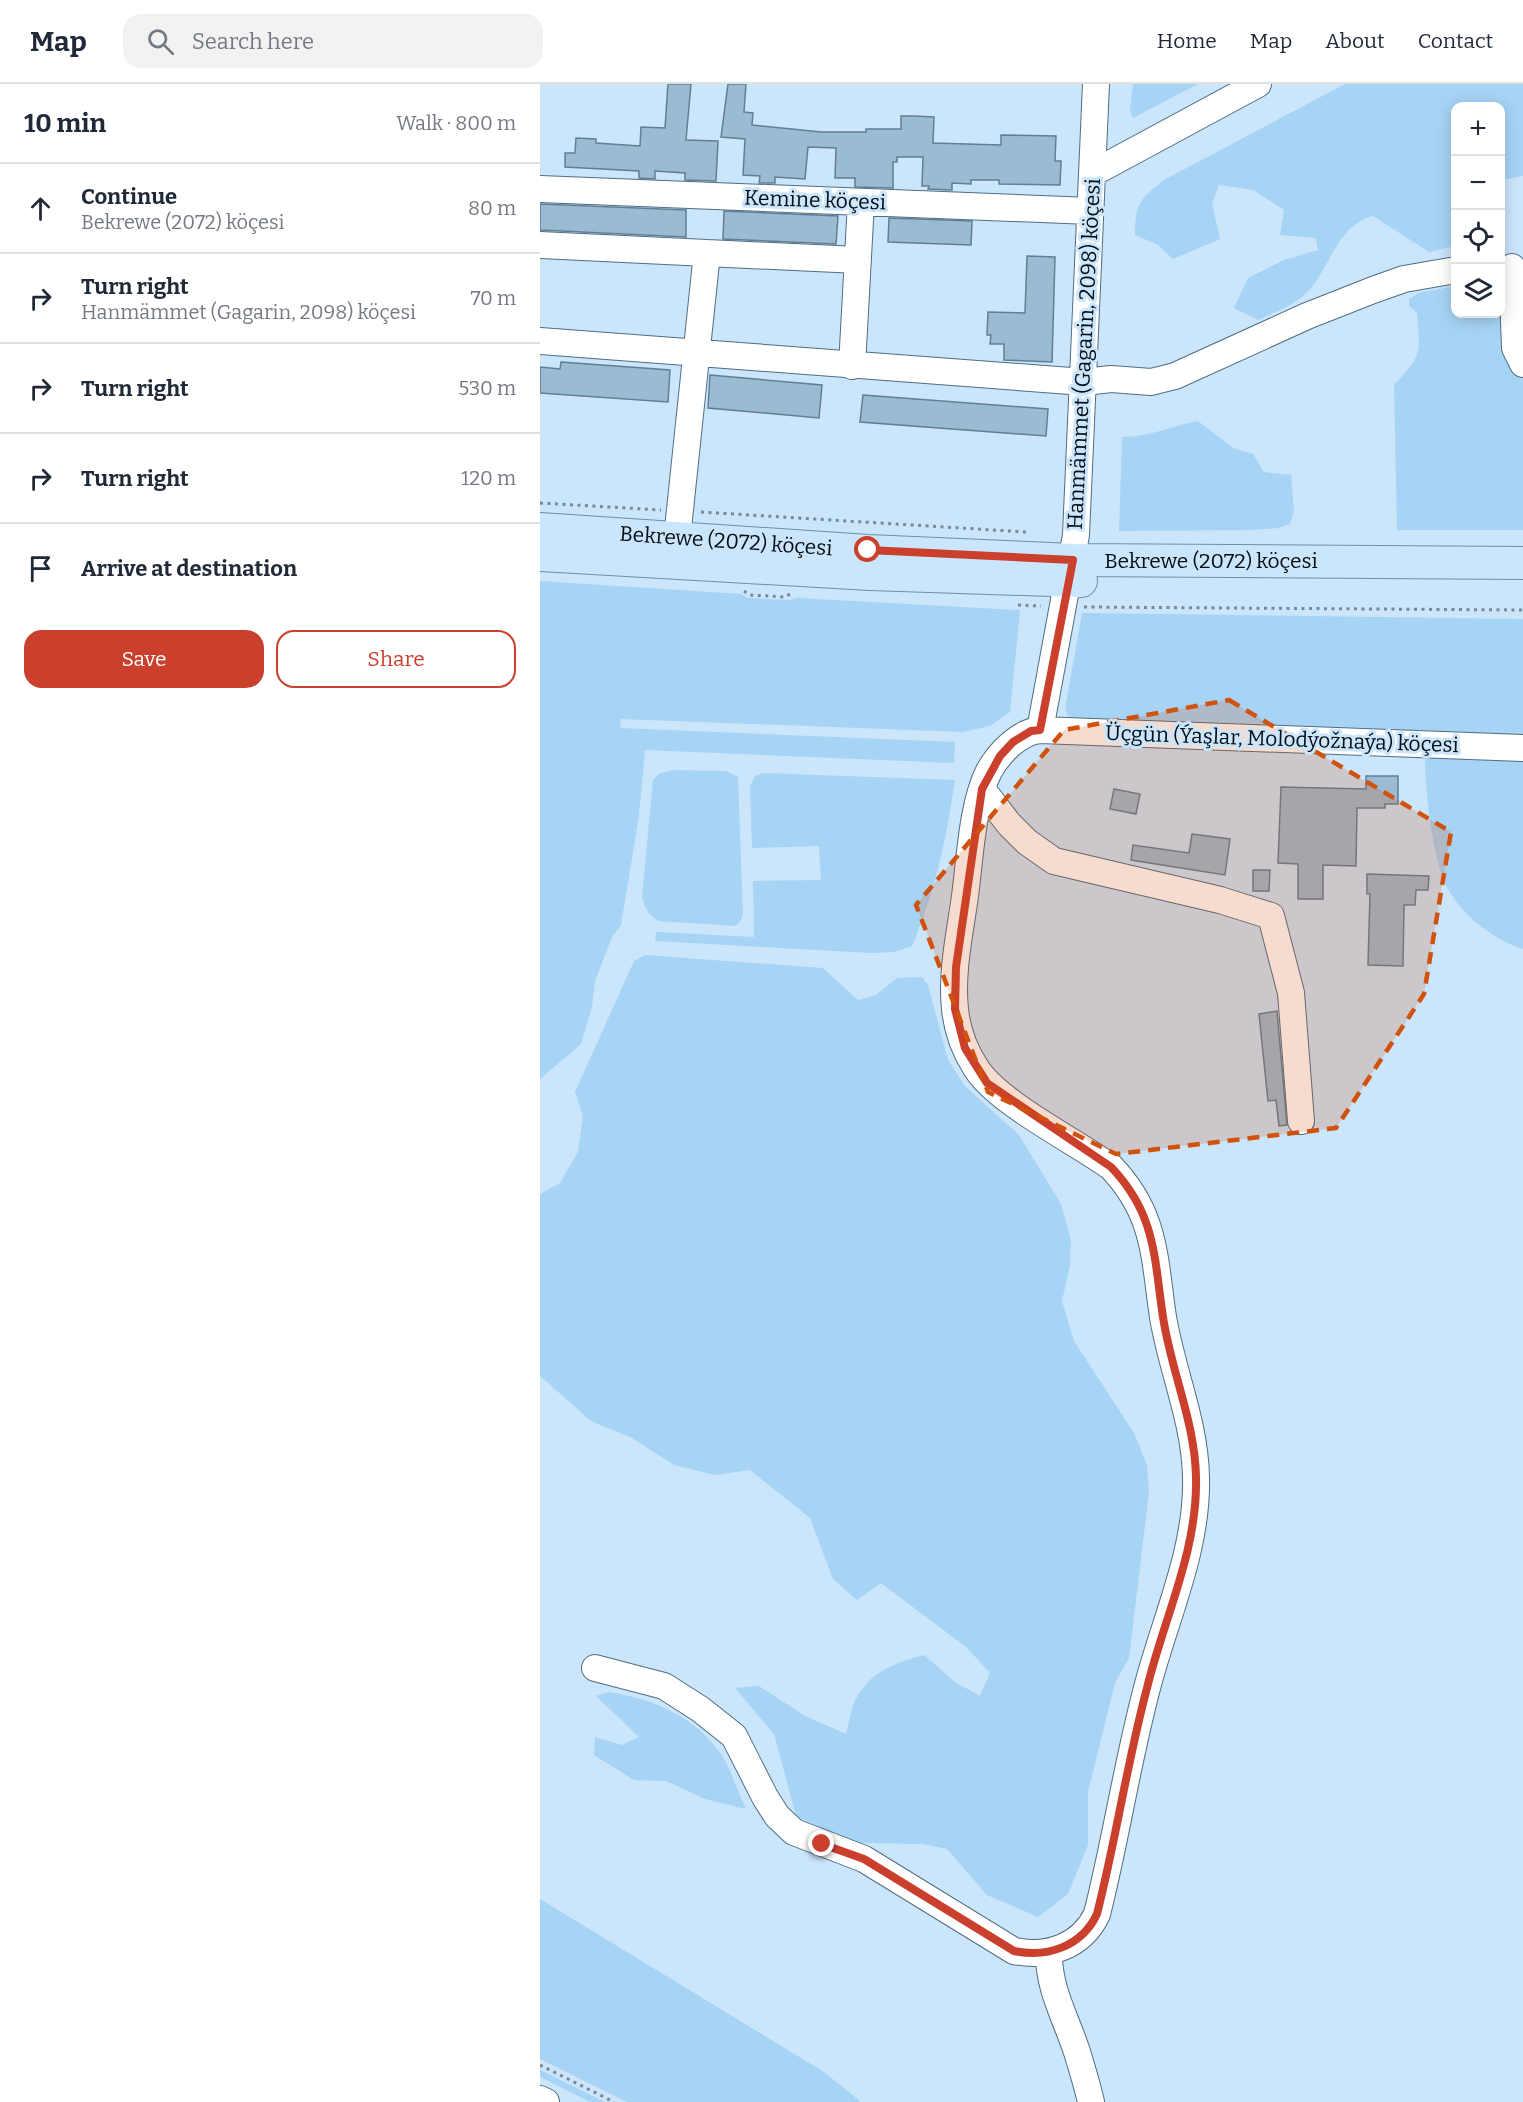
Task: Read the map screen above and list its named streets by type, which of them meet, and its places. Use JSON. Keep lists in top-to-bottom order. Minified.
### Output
{"streets":{"main road":["Bekrewe (2072) köçesi"],"street":["Kemine köçesi","Hanmämmet (Gagarin, 2098) köçesi","Üçgün (Ýaşlar, Molodýožnaýa) köçesi"]},"crossings":[["Kemine köçesi","Hanmämmet (Gagarin, 2098) köçesi"],["Hanmämmet (Gagarin, 2098) köçesi","Bekrewe (2072) köçesi"],["Hanmämmet (Gagarin, 2098) köçesi","Üçgün (Ýaşlar, Molodýožnaýa) köçesi"]],"page":{"header":"Map","search":"Search here","nav":["Home","Map","About","Contact"],"heading":["10 min","Walk · 800 m"],"map_buttons":["+","−"],"list":[["Continue","Bekrewe (2072) köçesi","80 m"],["Turn right","Hanmämmet (Gagarin, 2098) köçesi","70 m"],["Turn right","530 m"],["Turn right","120 m"],"Arrive at destination"],"buttons":["Save","Share"]}}
